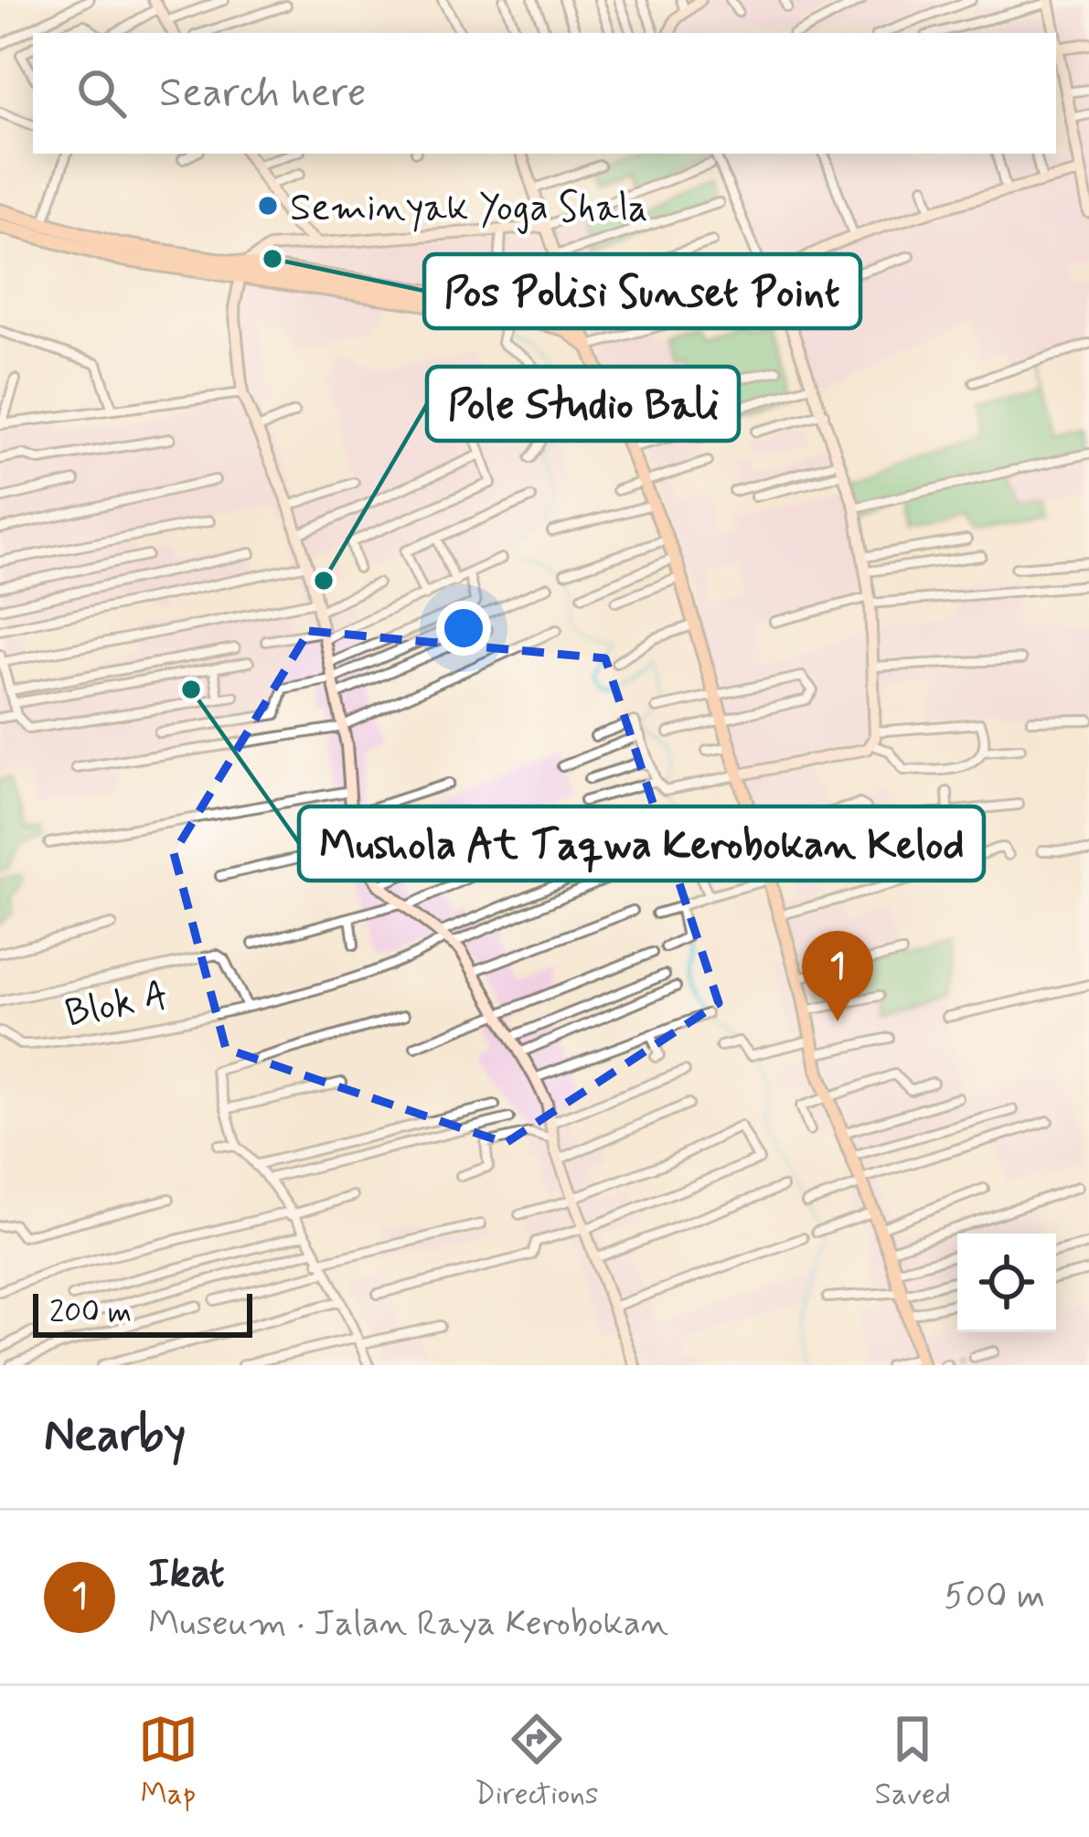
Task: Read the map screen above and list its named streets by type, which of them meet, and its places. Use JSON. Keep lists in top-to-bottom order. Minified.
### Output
{"streets":{"street":["Blok A"]},"places":["Seminyak Yoga Shala","Pos Polisi Sunset Point","Pole Studio Bali","Mushola At Taqwa Kerobokan Kelod"],"scale_bar":"200 m","page":{"search":"Search here","pins":"1","scale":"200 m","heading":"Nearby","list":[{"mark":"1","name":"Ikat","note":"Museum · Jalan Raya Kerobokan","value":"500 m"}],"nav":["Map","Directions","Saved"]}}
